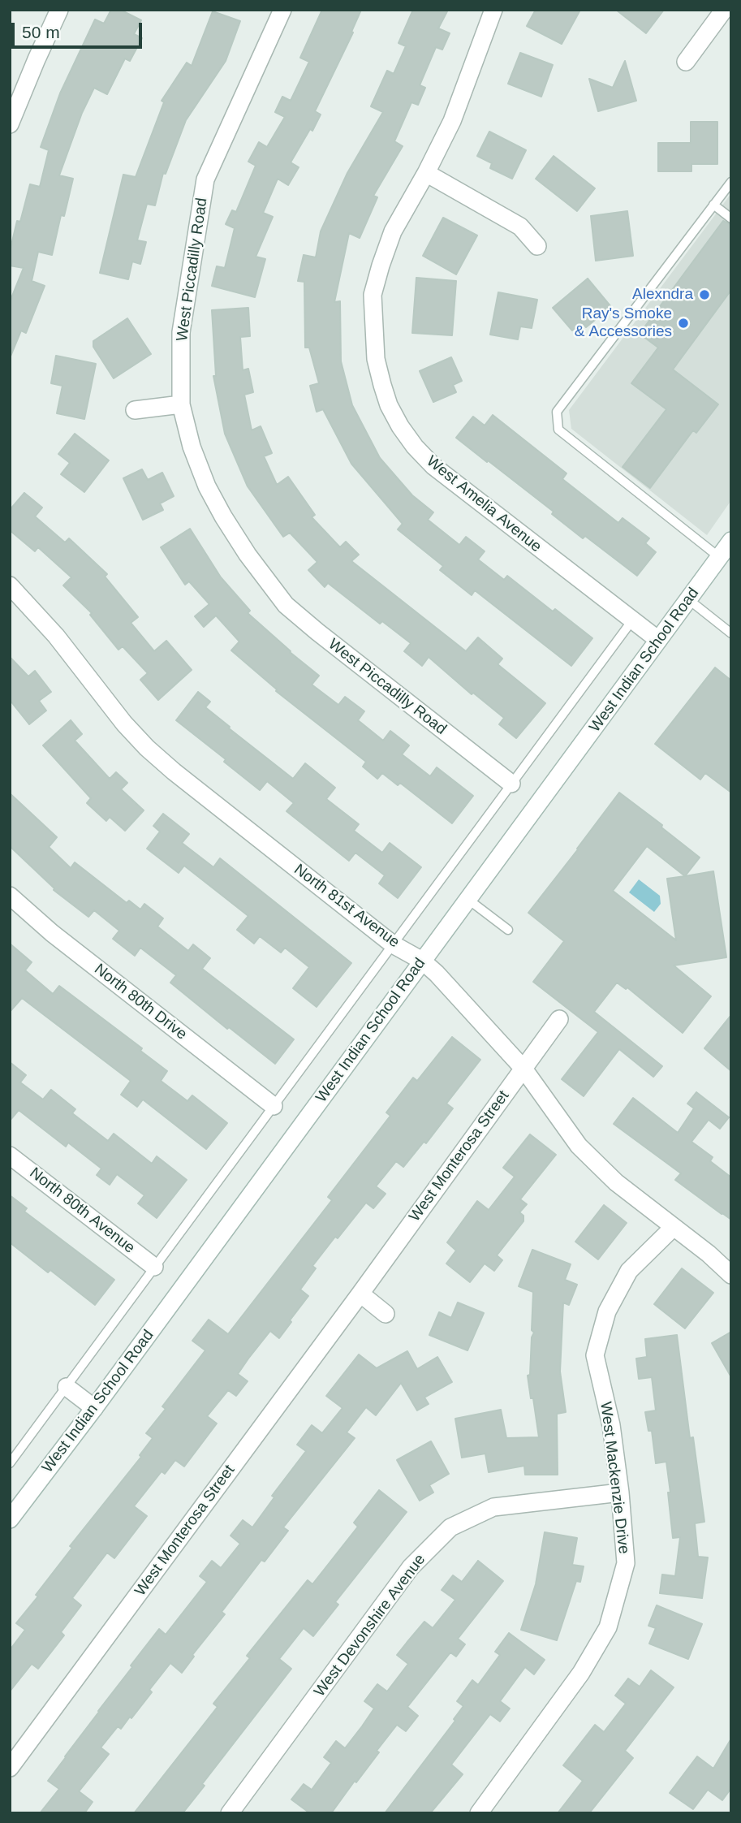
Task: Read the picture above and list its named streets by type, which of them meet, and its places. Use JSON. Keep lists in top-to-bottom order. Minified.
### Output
{"streets":{"street":["West Piccadilly Road","West Amelia Avenue","West Indian School Road","North 81st Avenue","North 80th Drive","West Monterosa Street","North 80th Avenue","West Mackenzie Drive","West Devonshire Avenue"]},"crossings":[["West Amelia Avenue","West Indian School Road"],["West Indian School Road","North 81st Avenue"],["North 81st Avenue","West Monterosa Street"],["North 81st Avenue","West Mackenzie Drive"],["West Mackenzie Drive","West Devonshire Avenue"]],"places":["Alexndra","Ray's Smoke & Accessories"],"scale_bar":"50 m"}
